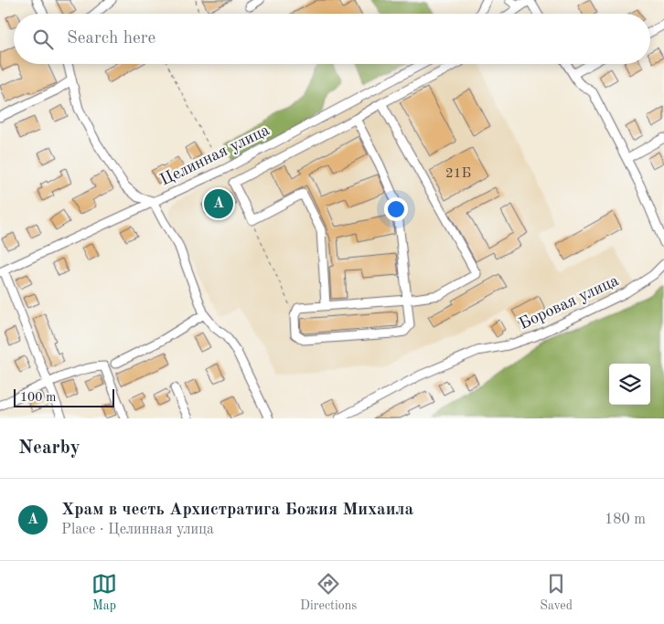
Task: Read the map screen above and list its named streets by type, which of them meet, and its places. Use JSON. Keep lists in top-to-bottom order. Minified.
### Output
{"streets":{"street":["Целинная улица","Боровая улица"]},"house_numbers":["21Б"],"scale_bar":"100 m","page":{"search":"Search here","pins":"A","scale":"100 m","heading":"Nearby","list":[{"mark":"A","name":"Храм в честь Архистратига Божия Михаила","note":"Place · Целинная улица","value":"180 m"}],"nav":["Map","Directions","Saved"]}}
